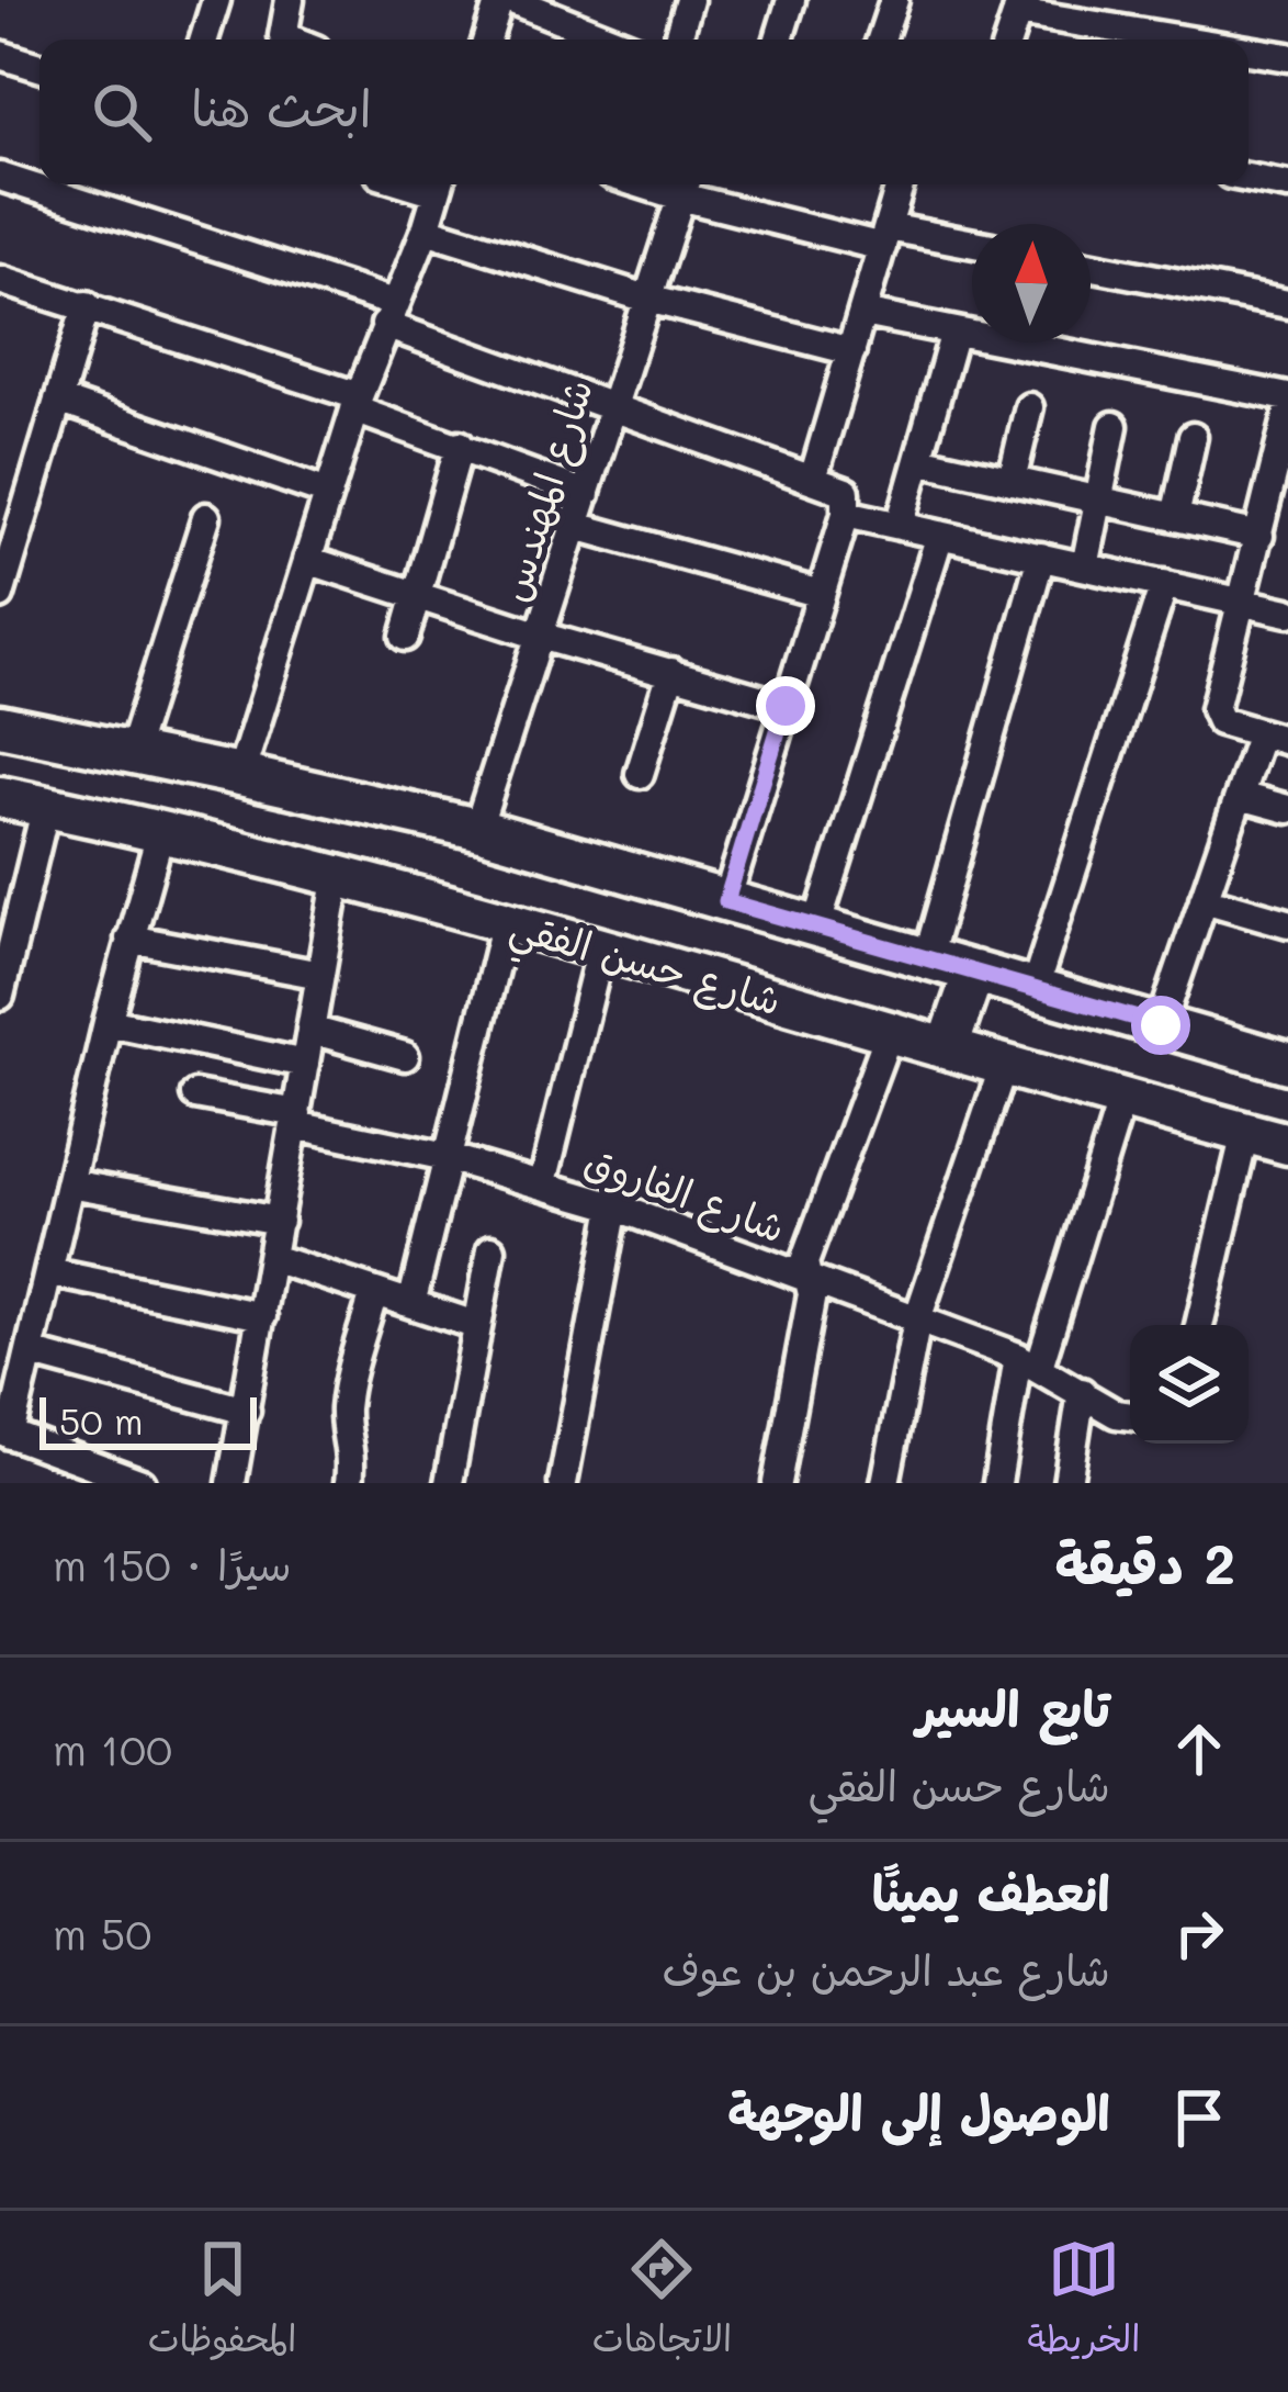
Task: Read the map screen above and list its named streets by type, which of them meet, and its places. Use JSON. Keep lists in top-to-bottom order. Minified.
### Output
{"streets":{"street":["شارع المهندس","شارع حسن الفقي","شارع الفاروق"]},"crossings":[["شارع المهندس","شارع حسن الفقي"]],"scale_bar":"50 m","north":"top","page":{"search":"ابحث هنا","scale":"50 m","heading":["2 دقيقة","سيرًا · 150 m"],"list":[["تابع السير","شارع حسن الفقي","100 m"],["انعطف يمينًا","شارع عبد الرحمن بن عوف","50 m"],"الوصول إلى الوجهة"],"nav":["الخريطة","الاتجاهات","المحفوظات"]}}
